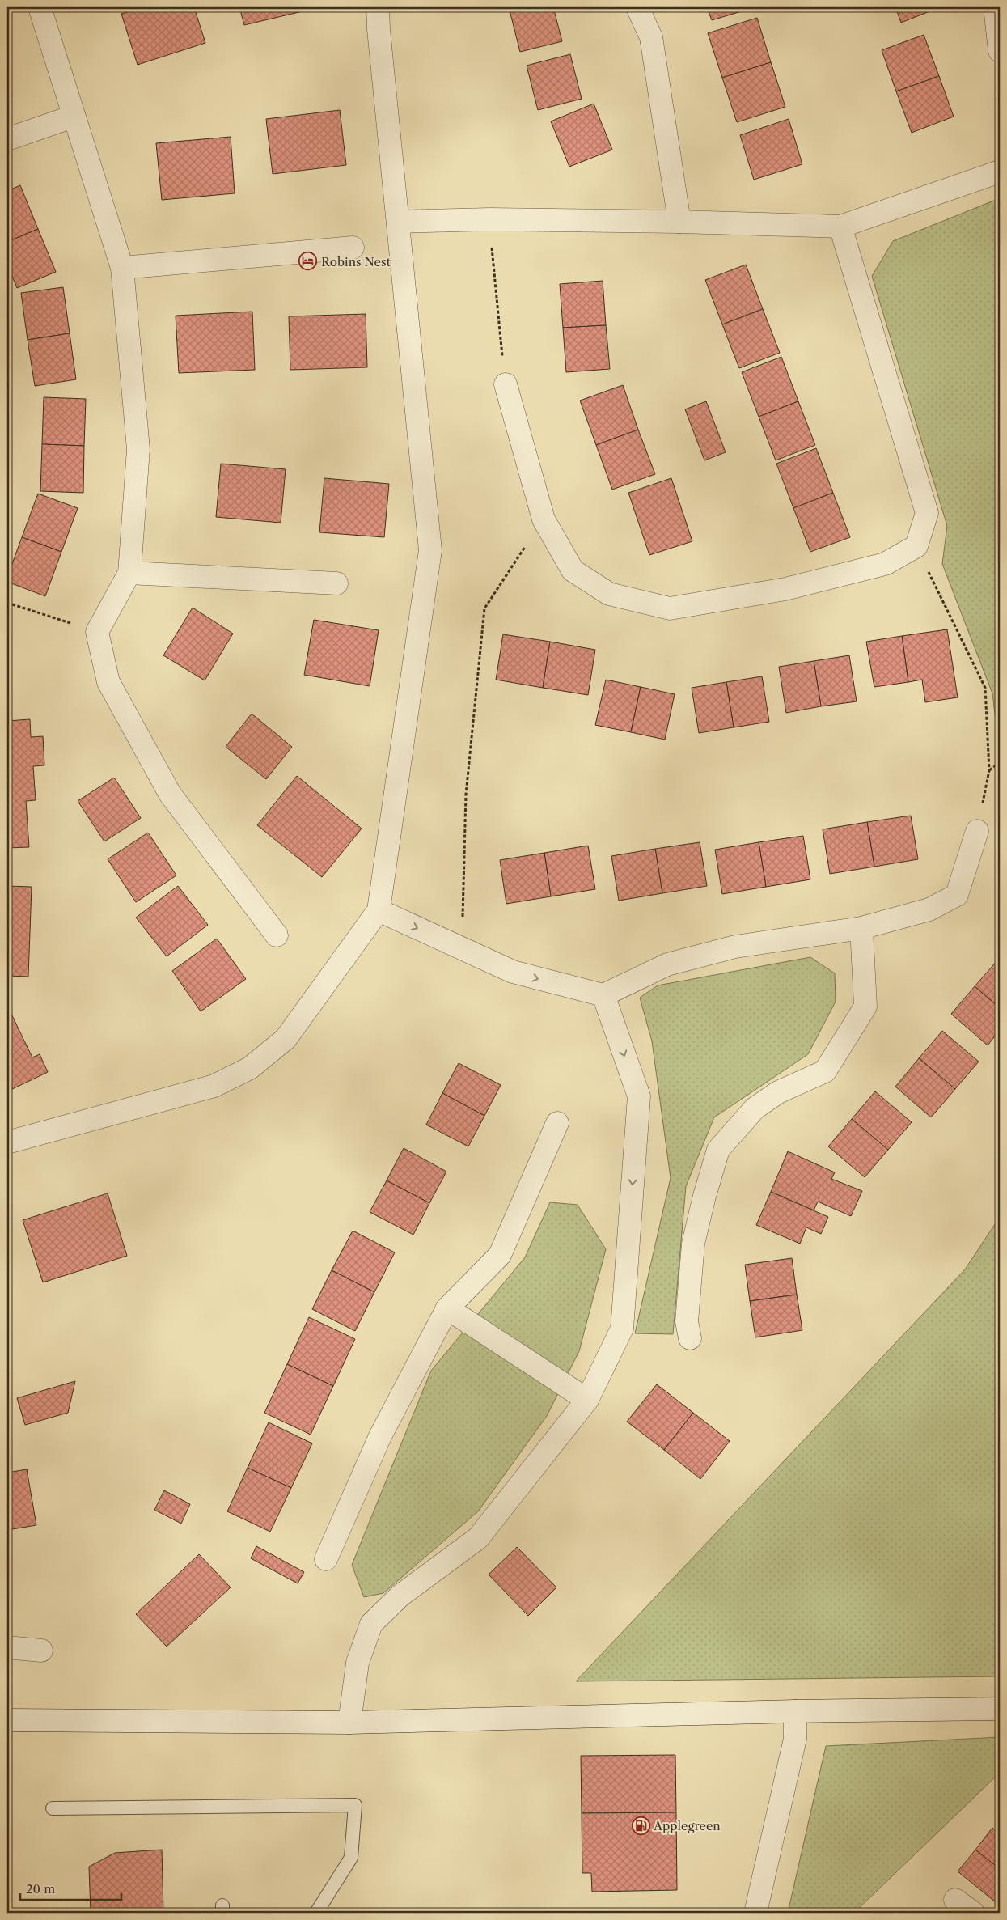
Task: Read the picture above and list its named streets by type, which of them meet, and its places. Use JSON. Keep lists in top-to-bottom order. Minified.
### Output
{"places":{"hotel":["Robins Nest"],"fuel station":["Applegreen"]},"scale_bar":"20 m"}
